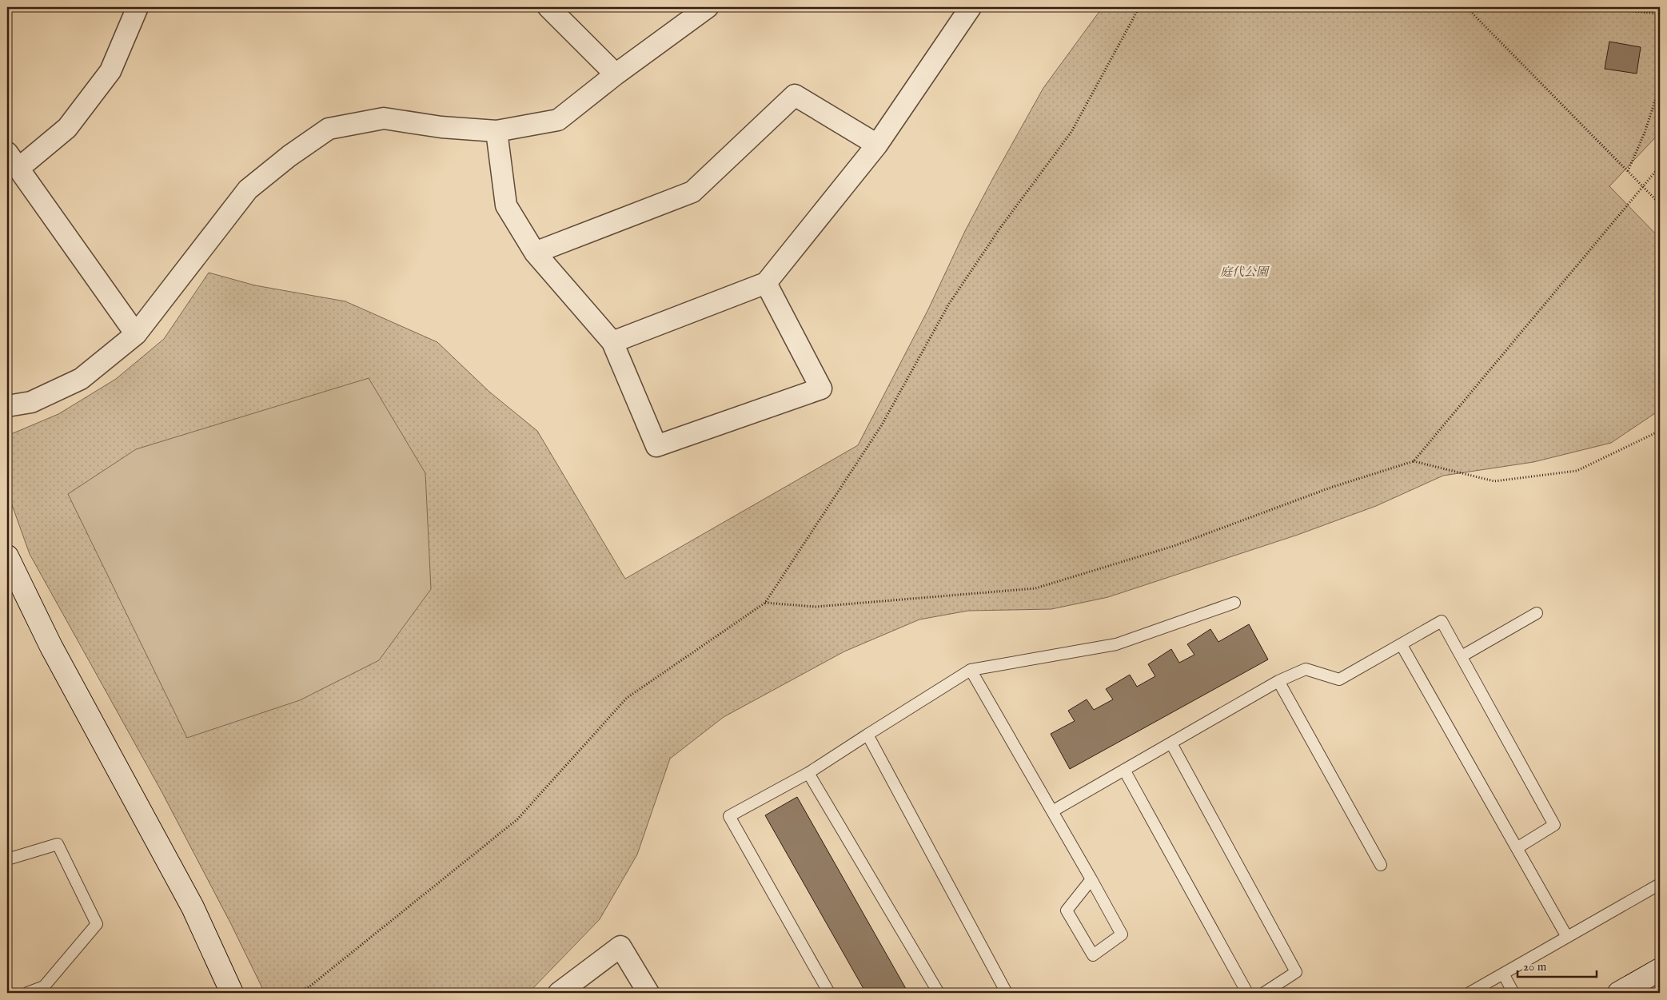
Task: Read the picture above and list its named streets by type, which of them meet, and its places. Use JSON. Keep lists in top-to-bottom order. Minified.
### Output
{"parks":["庭代公園"],"scale_bar":"20 m"}
